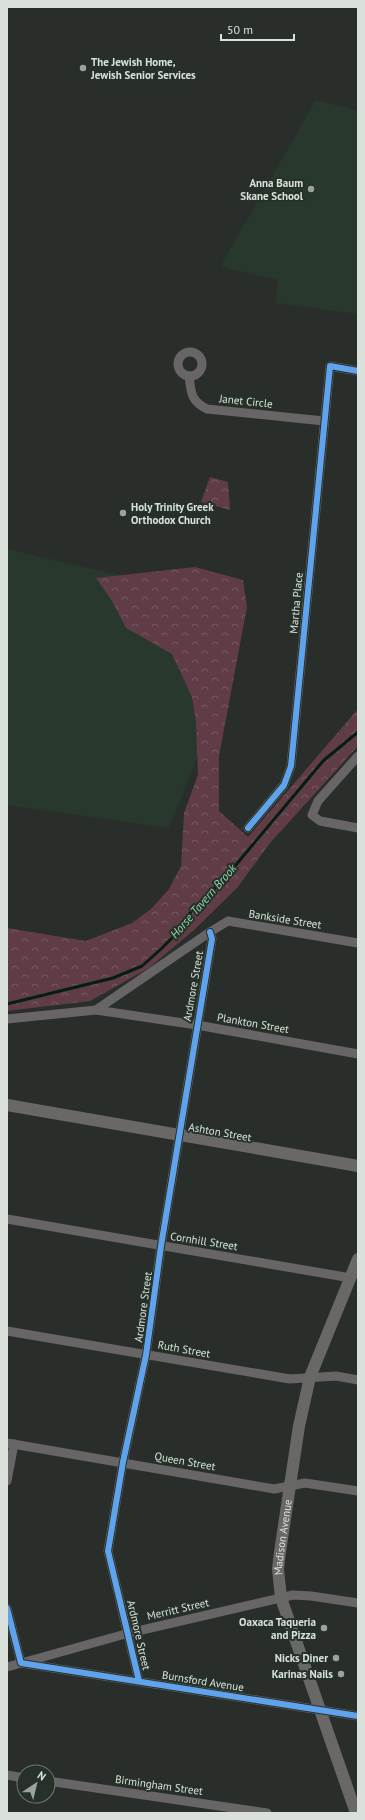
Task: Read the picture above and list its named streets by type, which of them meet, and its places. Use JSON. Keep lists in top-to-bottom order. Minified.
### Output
{"streets":{"main road":["Ashton Street","Madison Avenue"],"street":["Janet Circle","Martha Place","Bankside Street","Ardmore Street","Plankton Street","Cornhill Street","Ruth Street","Queen Street","Merritt Street","Burnsford Avenue","Birmingham Street"]},"crossings":[["Janet Circle","Martha Place"],["Bankside Street","Ardmore Street"],["Bankside Street","Plankton Street"],["Ardmore Street","Plankton Street"],["Ardmore Street","Ashton Street"],["Ardmore Street","Cornhill Street"],["Ardmore Street","Ruth Street"],["Ardmore Street","Queen Street"],["Ardmore Street","Merritt Street"],["Ardmore Street","Burnsford Avenue"],["Cornhill Street","Madison Avenue"],["Ruth Street","Madison Avenue"],["Queen Street","Madison Avenue"],["Madison Avenue","Merritt Street"],["Madison Avenue","Burnsford Avenue"],["Merritt Street","Burnsford Avenue"]],"water":["Horse Tavern Brook"],"places":["The Jewish Home, Jewish Senior Services","Anna Baum Skane School","Holy Trinity Greek Orthodox Church","Oaxaca Taqueria and Pizza","Nicks Diner","Karinas Nails"],"scale_bar":"50 m","north":"top right"}
